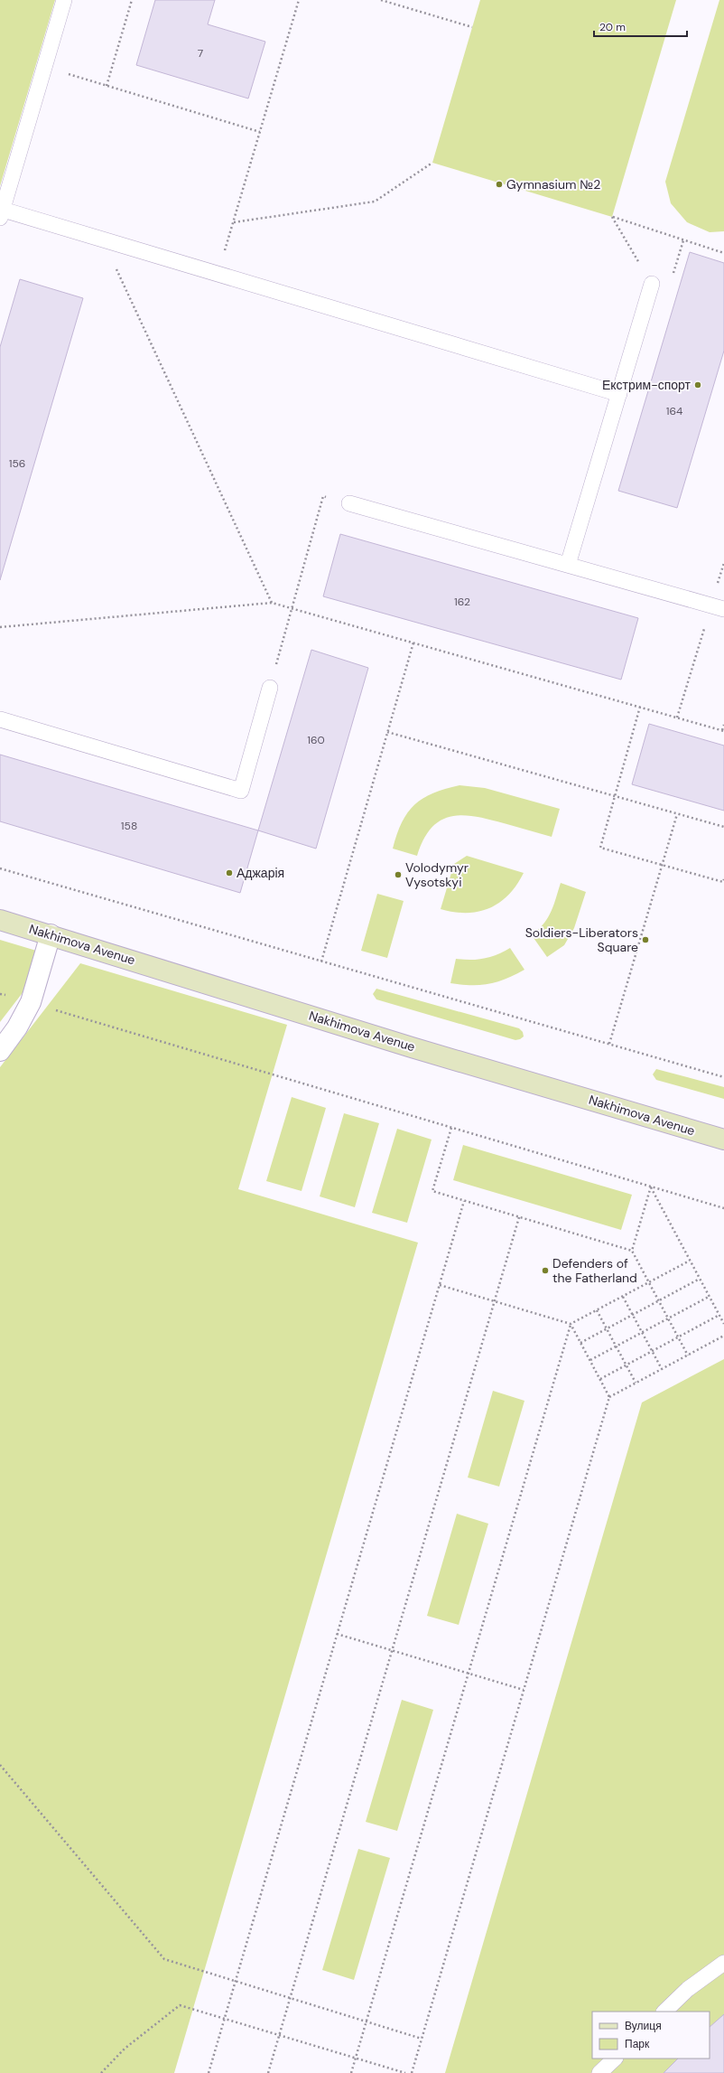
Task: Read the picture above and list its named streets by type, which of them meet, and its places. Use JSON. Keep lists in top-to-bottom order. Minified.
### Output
{"streets":{"main road":["Nakhimova Avenue"]},"places":["Gymnasium №2","Екстрим-спорт","Аджарія","Volodymyr Vysotskyi","Soldiers-Liberators Square","Defenders of the Fatherland"],"house_numbers":["7","164","156","162","160","158"],"legend":["Вулиця","Парк"],"scale_bar":"20 m"}
